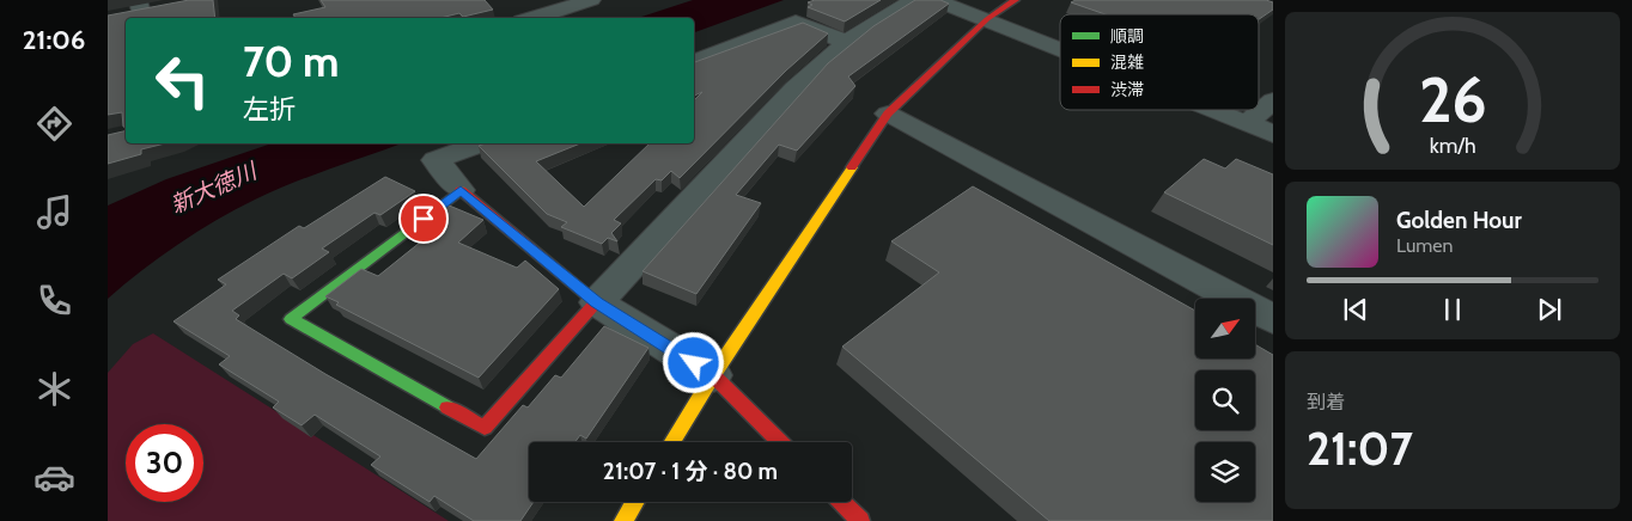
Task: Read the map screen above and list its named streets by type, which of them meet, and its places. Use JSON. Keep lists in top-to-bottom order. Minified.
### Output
{"water":["新大徳川"],"legend":["順調","混雑","渋滞"],"north":"top right","page":{"tabs":"21:06","turn":["70 m","左折"],"song":["Golden Hour","Lumen"],"tile":["到着","21:07"],"limit":"30","trip":"21:07 · 1 分 · 80 m","gauge":["26","km/h"]}}
